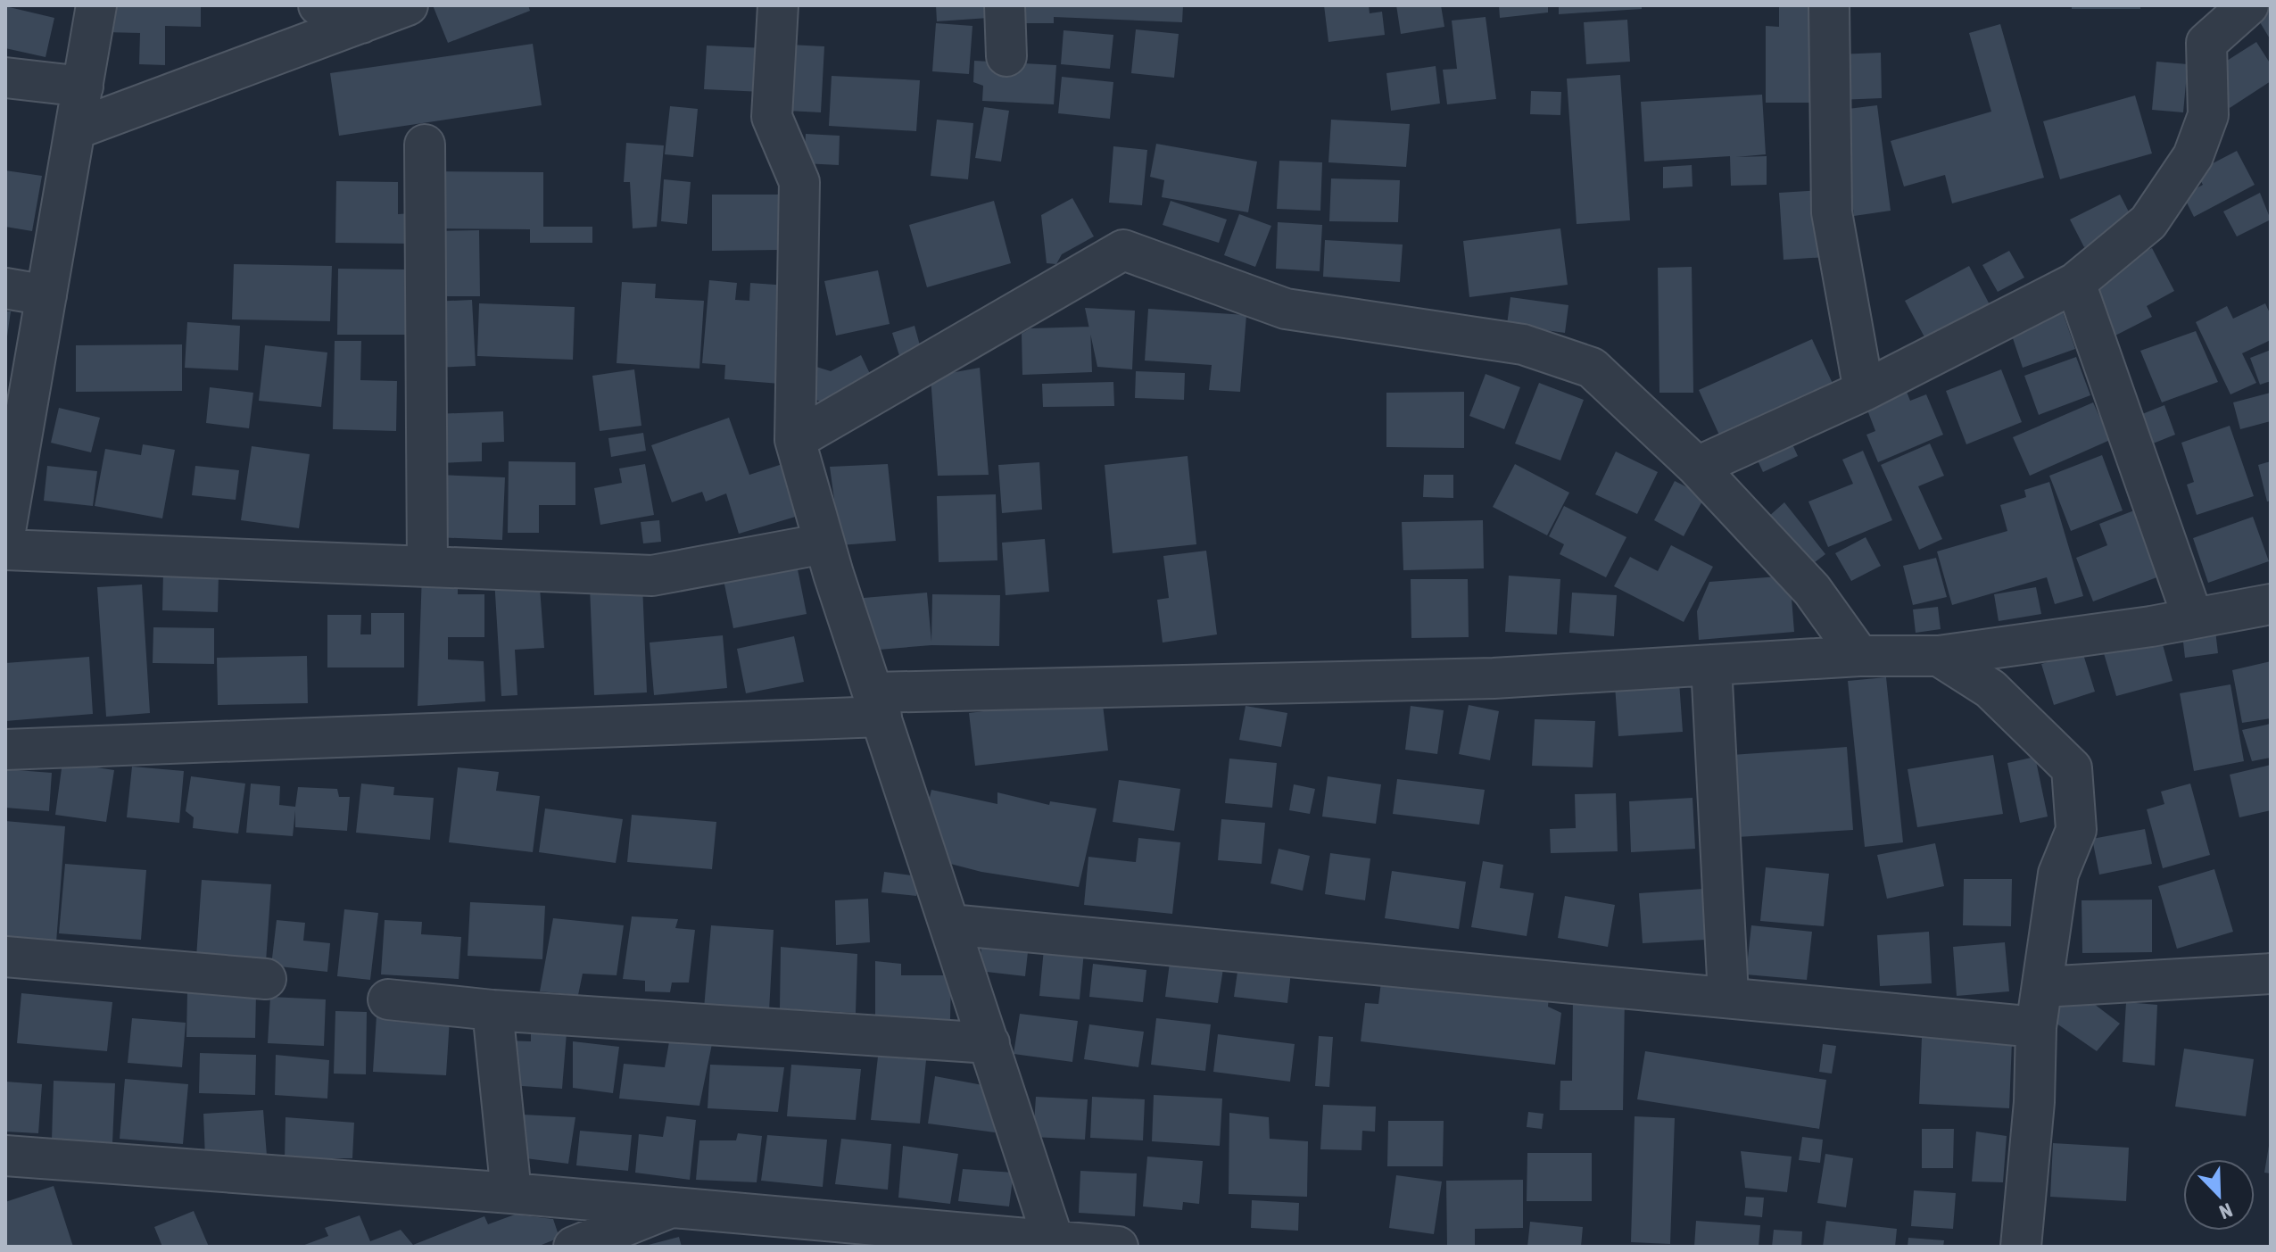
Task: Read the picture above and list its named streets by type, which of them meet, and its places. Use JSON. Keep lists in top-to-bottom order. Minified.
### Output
{"north":"bottom right"}
